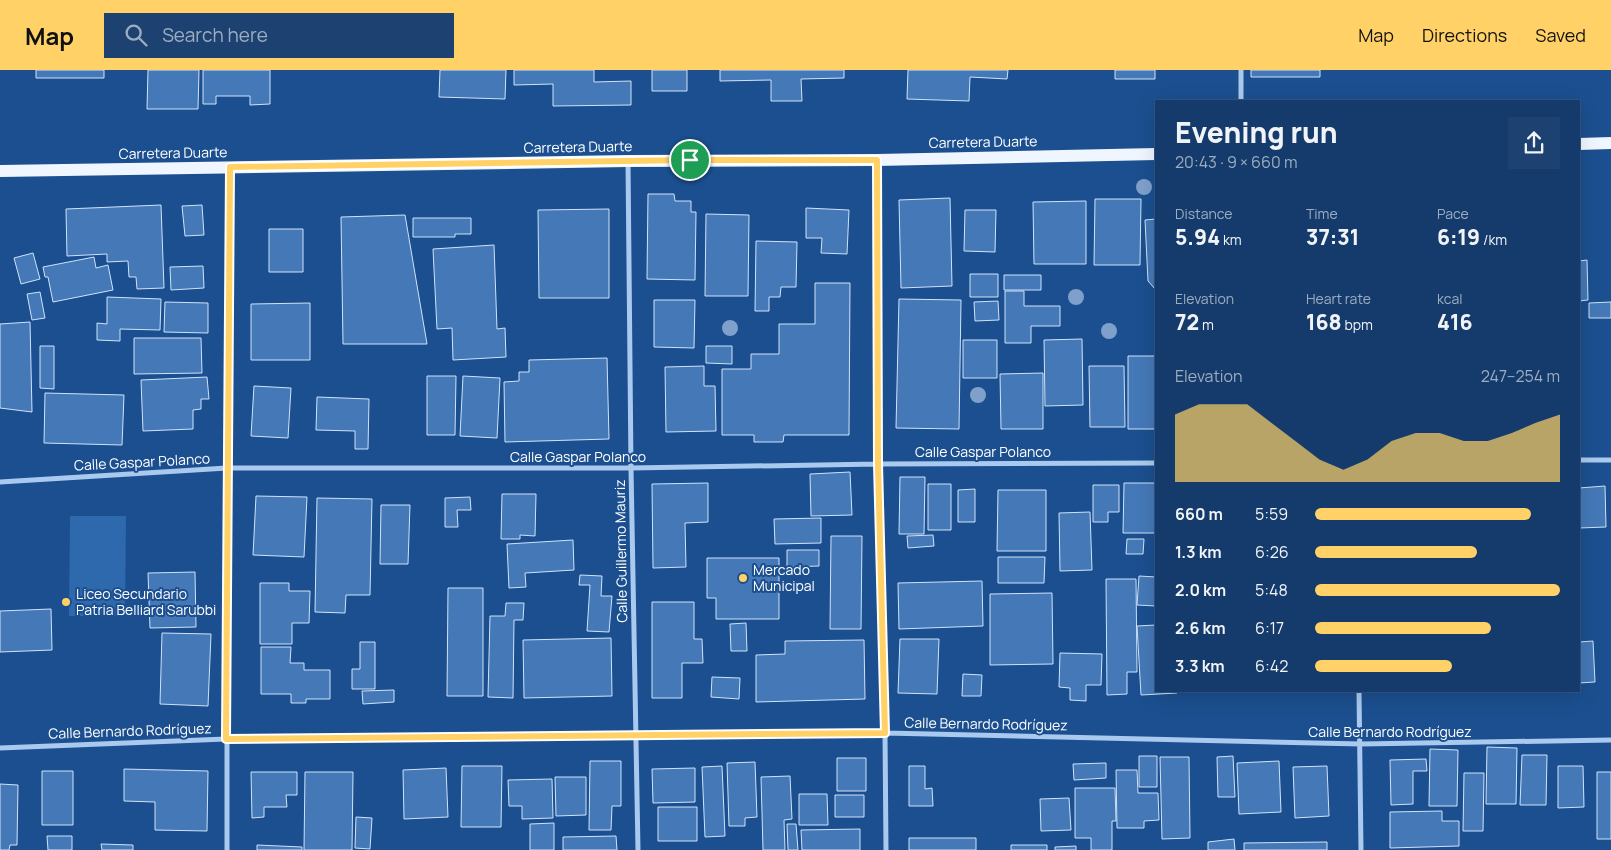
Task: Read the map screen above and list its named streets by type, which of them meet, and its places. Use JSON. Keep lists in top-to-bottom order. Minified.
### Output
{"streets":{"main road":["Carretera Duarte"],"street":["Calle Gaspar Polanco","Calle Guillermo Mauriz","Calle Bernardo Rodríguez"]},"crossings":[["Carretera Duarte","Calle Guillermo Mauriz"],["Calle Gaspar Polanco","Calle Guillermo Mauriz"],["Calle Guillermo Mauriz","Calle Bernardo Rodríguez"]],"places":["Mercado Municipal","Liceo Secundario Patria Belliard Sarubbi"],"page":{"header":"Map","search":"Search here","nav":["Map","Directions","Saved"],"heading":["Evening run","20:43 · 9 × 660 m"],"stats":[["Distance","5.94 km"],["Time","37:31"],["Pace","6:19 /km"],["Elevation","72 m"],["Heart rate","168 bpm"],["kcal","416"]],"chart":["Elevation","247–254 m"],"list":[{"name":"660 m","note":"5:59"},{"name":"1.3 km","note":"6:26"},{"name":"2.0 km","note":"5:48"},{"name":"2.6 km","note":"6:17"},{"name":"3.3 km","note":"6:42"}]}}
